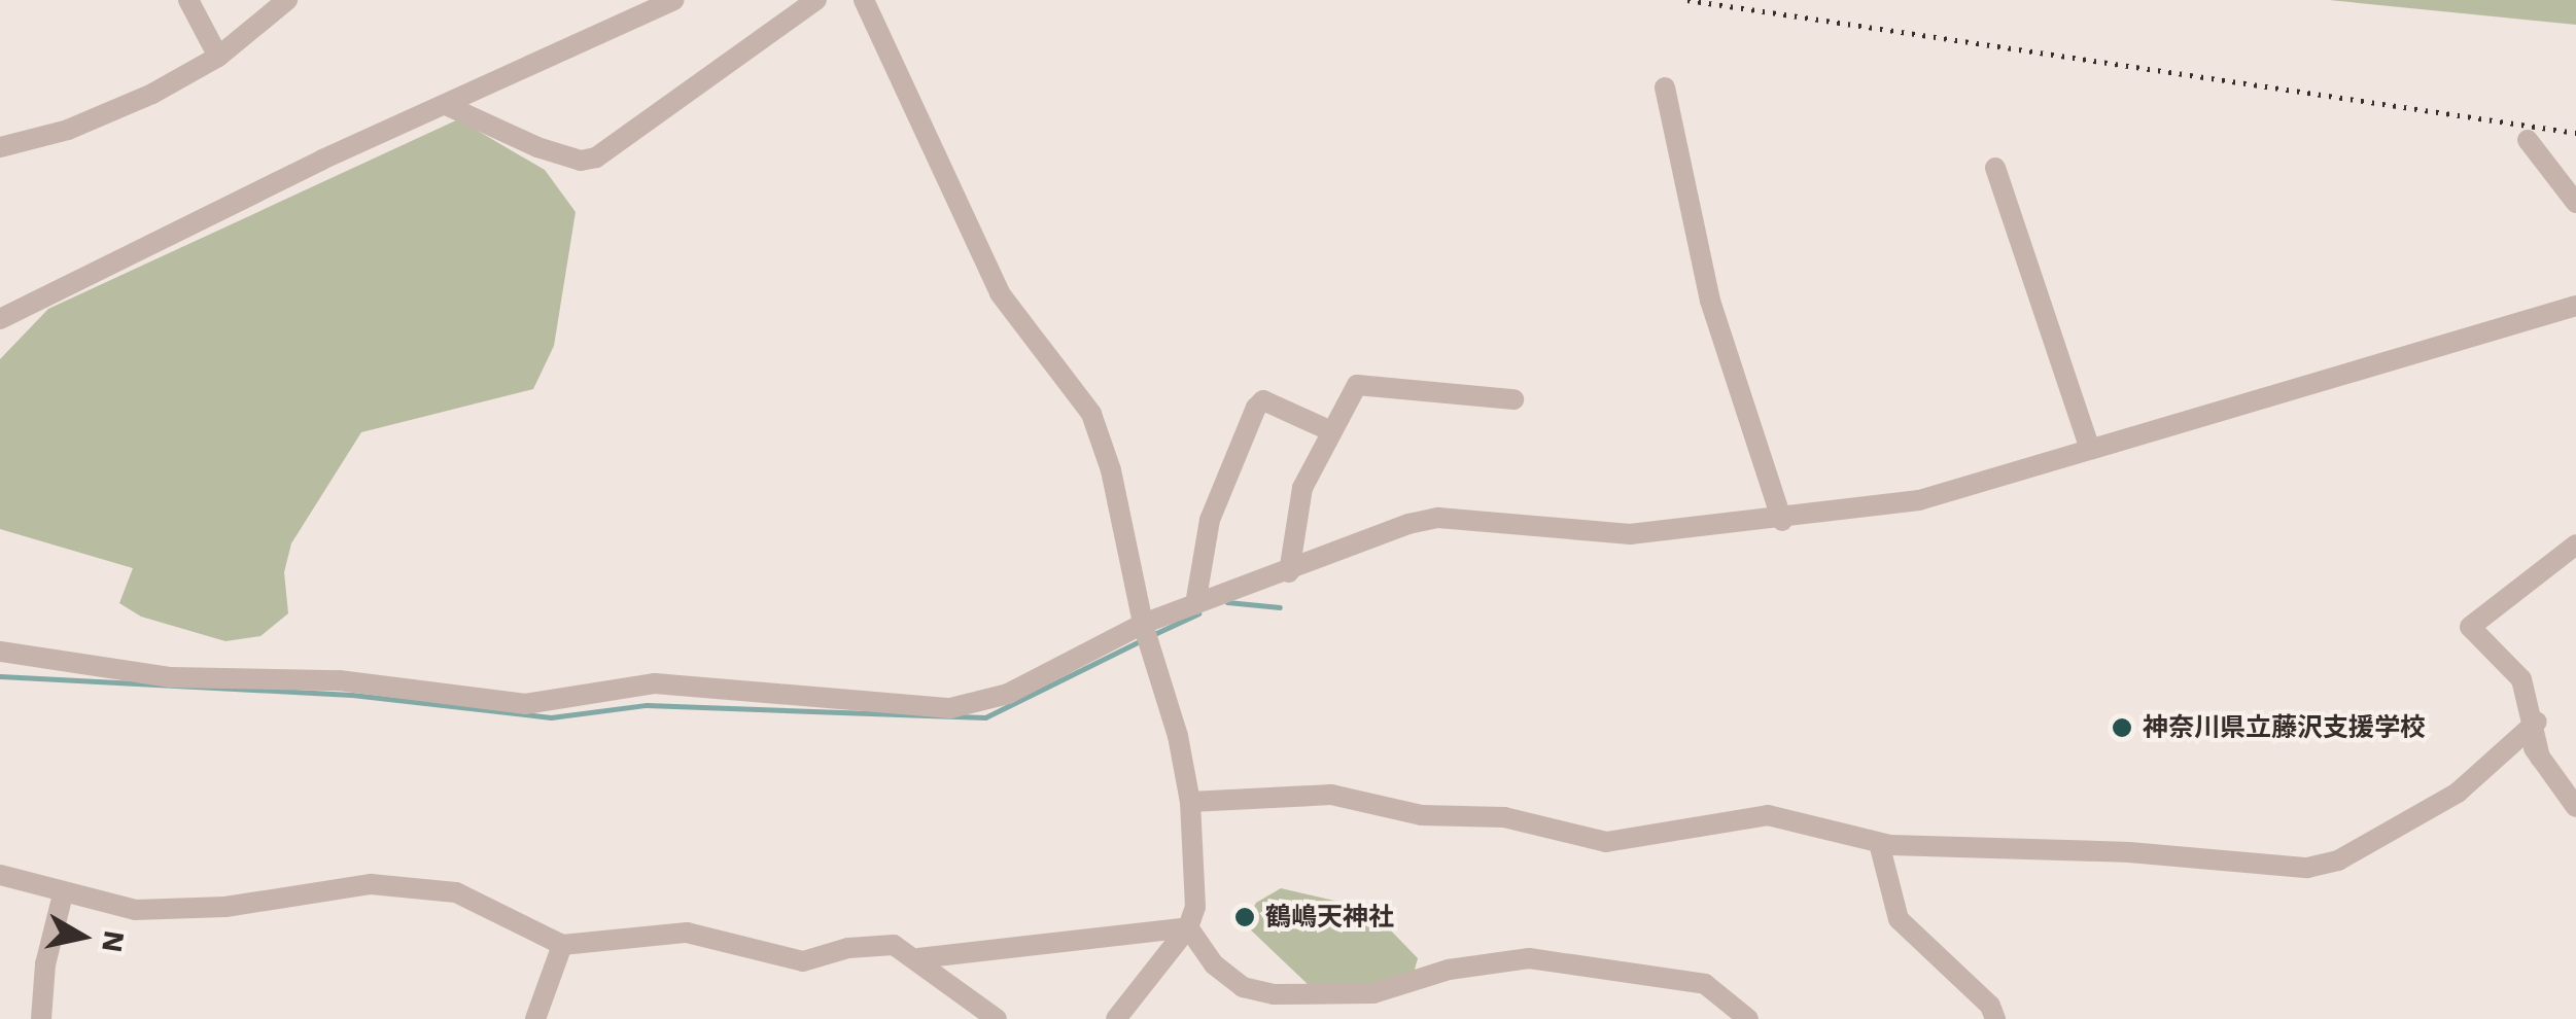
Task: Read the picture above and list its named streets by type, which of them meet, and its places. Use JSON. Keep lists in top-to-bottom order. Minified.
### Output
{"places":["神奈川県立藤沢支援学校","鶴嶋天神社"],"north":"right"}
